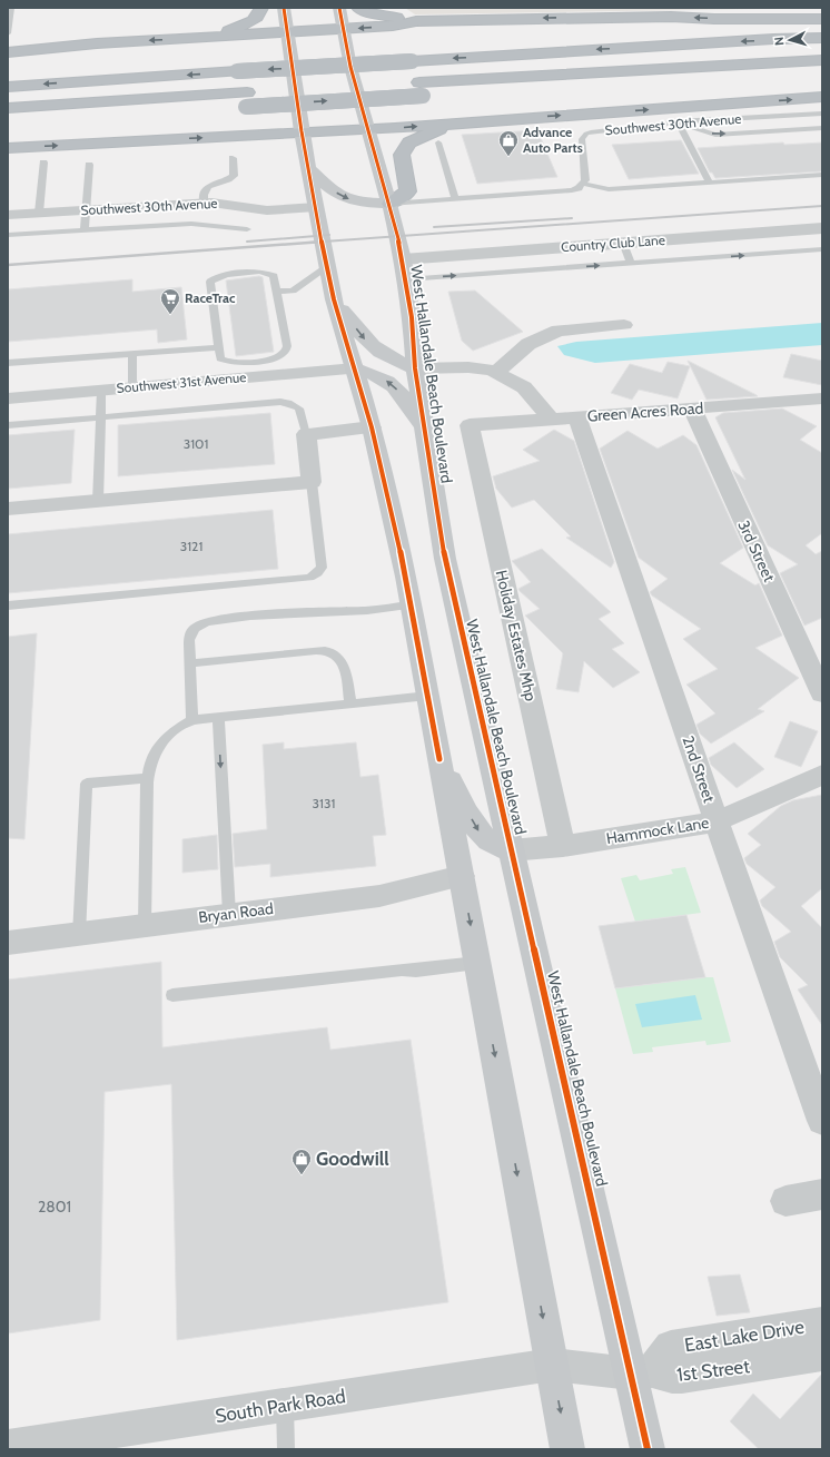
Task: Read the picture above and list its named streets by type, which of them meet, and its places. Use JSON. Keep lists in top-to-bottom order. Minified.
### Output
{"streets":{"main road":["West Hallandale Beach Boulevard"],"street":["Southwest 30th Avenue","Country Club Lane","Southwest 31st Avenue","Green Acres Road","3rd Street","Holiday Estates Mhp","2nd Street","Hammock Lane","Bryan Road","East Lake Drive","1st Street","South Park Road"]},"crossings":[["Country Club Lane","West Hallandale Beach Boulevard"],["West Hallandale Beach Boulevard","Hammock Lane"],["West Hallandale Beach Boulevard","East Lake Drive"],["West Hallandale Beach Boulevard","1st Street"],["Green Acres Road","3rd Street"],["Green Acres Road","Holiday Estates Mhp"],["Green Acres Road","2nd Street"],["Holiday Estates Mhp","Hammock Lane"],["2nd Street","Hammock Lane"],["East Lake Drive","1st Street"],["1st Street","South Park Road"]],"places":{"shop":["Advance Auto Parts","Goodwill"],"supermarket":["RaceTrac"]},"house_numbers":["3101","3121","3131","2801"],"north":"left"}
